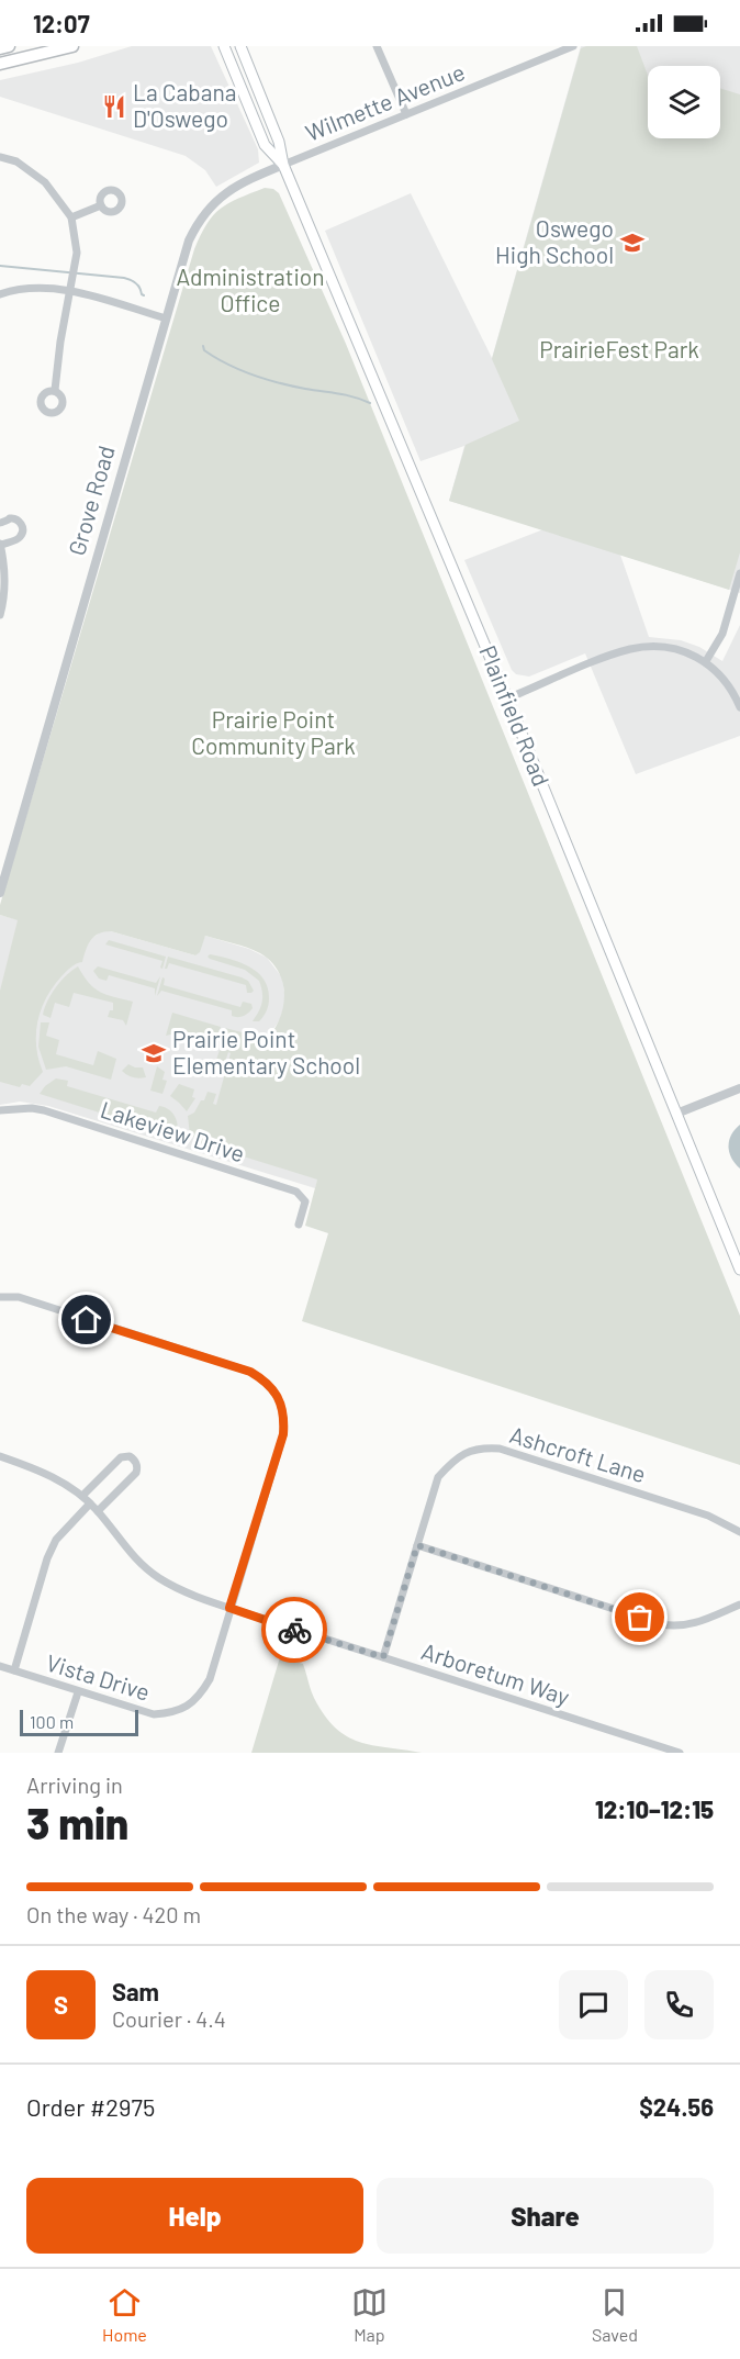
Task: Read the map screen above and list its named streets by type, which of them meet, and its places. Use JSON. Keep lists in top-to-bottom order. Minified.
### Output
{"streets":{"main road":["Plainfield Road"],"street":["Wilmette Avenue","Grove Road","Lakeview Drive","Ashcroft Lane","Arboretum Way","Vista Drive"]},"crossings":[["Wilmette Avenue","Grove Road"],["Wilmette Avenue","Plainfield Road"],["Grove Road","Plainfield Road"],["Ashcroft Lane","Arboretum Way"],["Arboretum Way","Vista Drive"]],"parks":["Administration Office","PrairieFest Park","Prairie Point Community Park"],"places":{"restaurant":["La Cabana D'Oswego"],"school or university":["Oswego High School","Prairie Point Elementary School"]},"scale_bar":"100 m","page":{"status":"12:07","scale":"100 m","heading":["3 min","Arriving in","12:10–12:15"],"panel":["Sam","Courier · 4.4","Order #2975","$24.56"],"bar":"On the way · 420 m","round":"S","buttons":["Help","Share"],"tabs":["Home","Map","Saved"]}}
